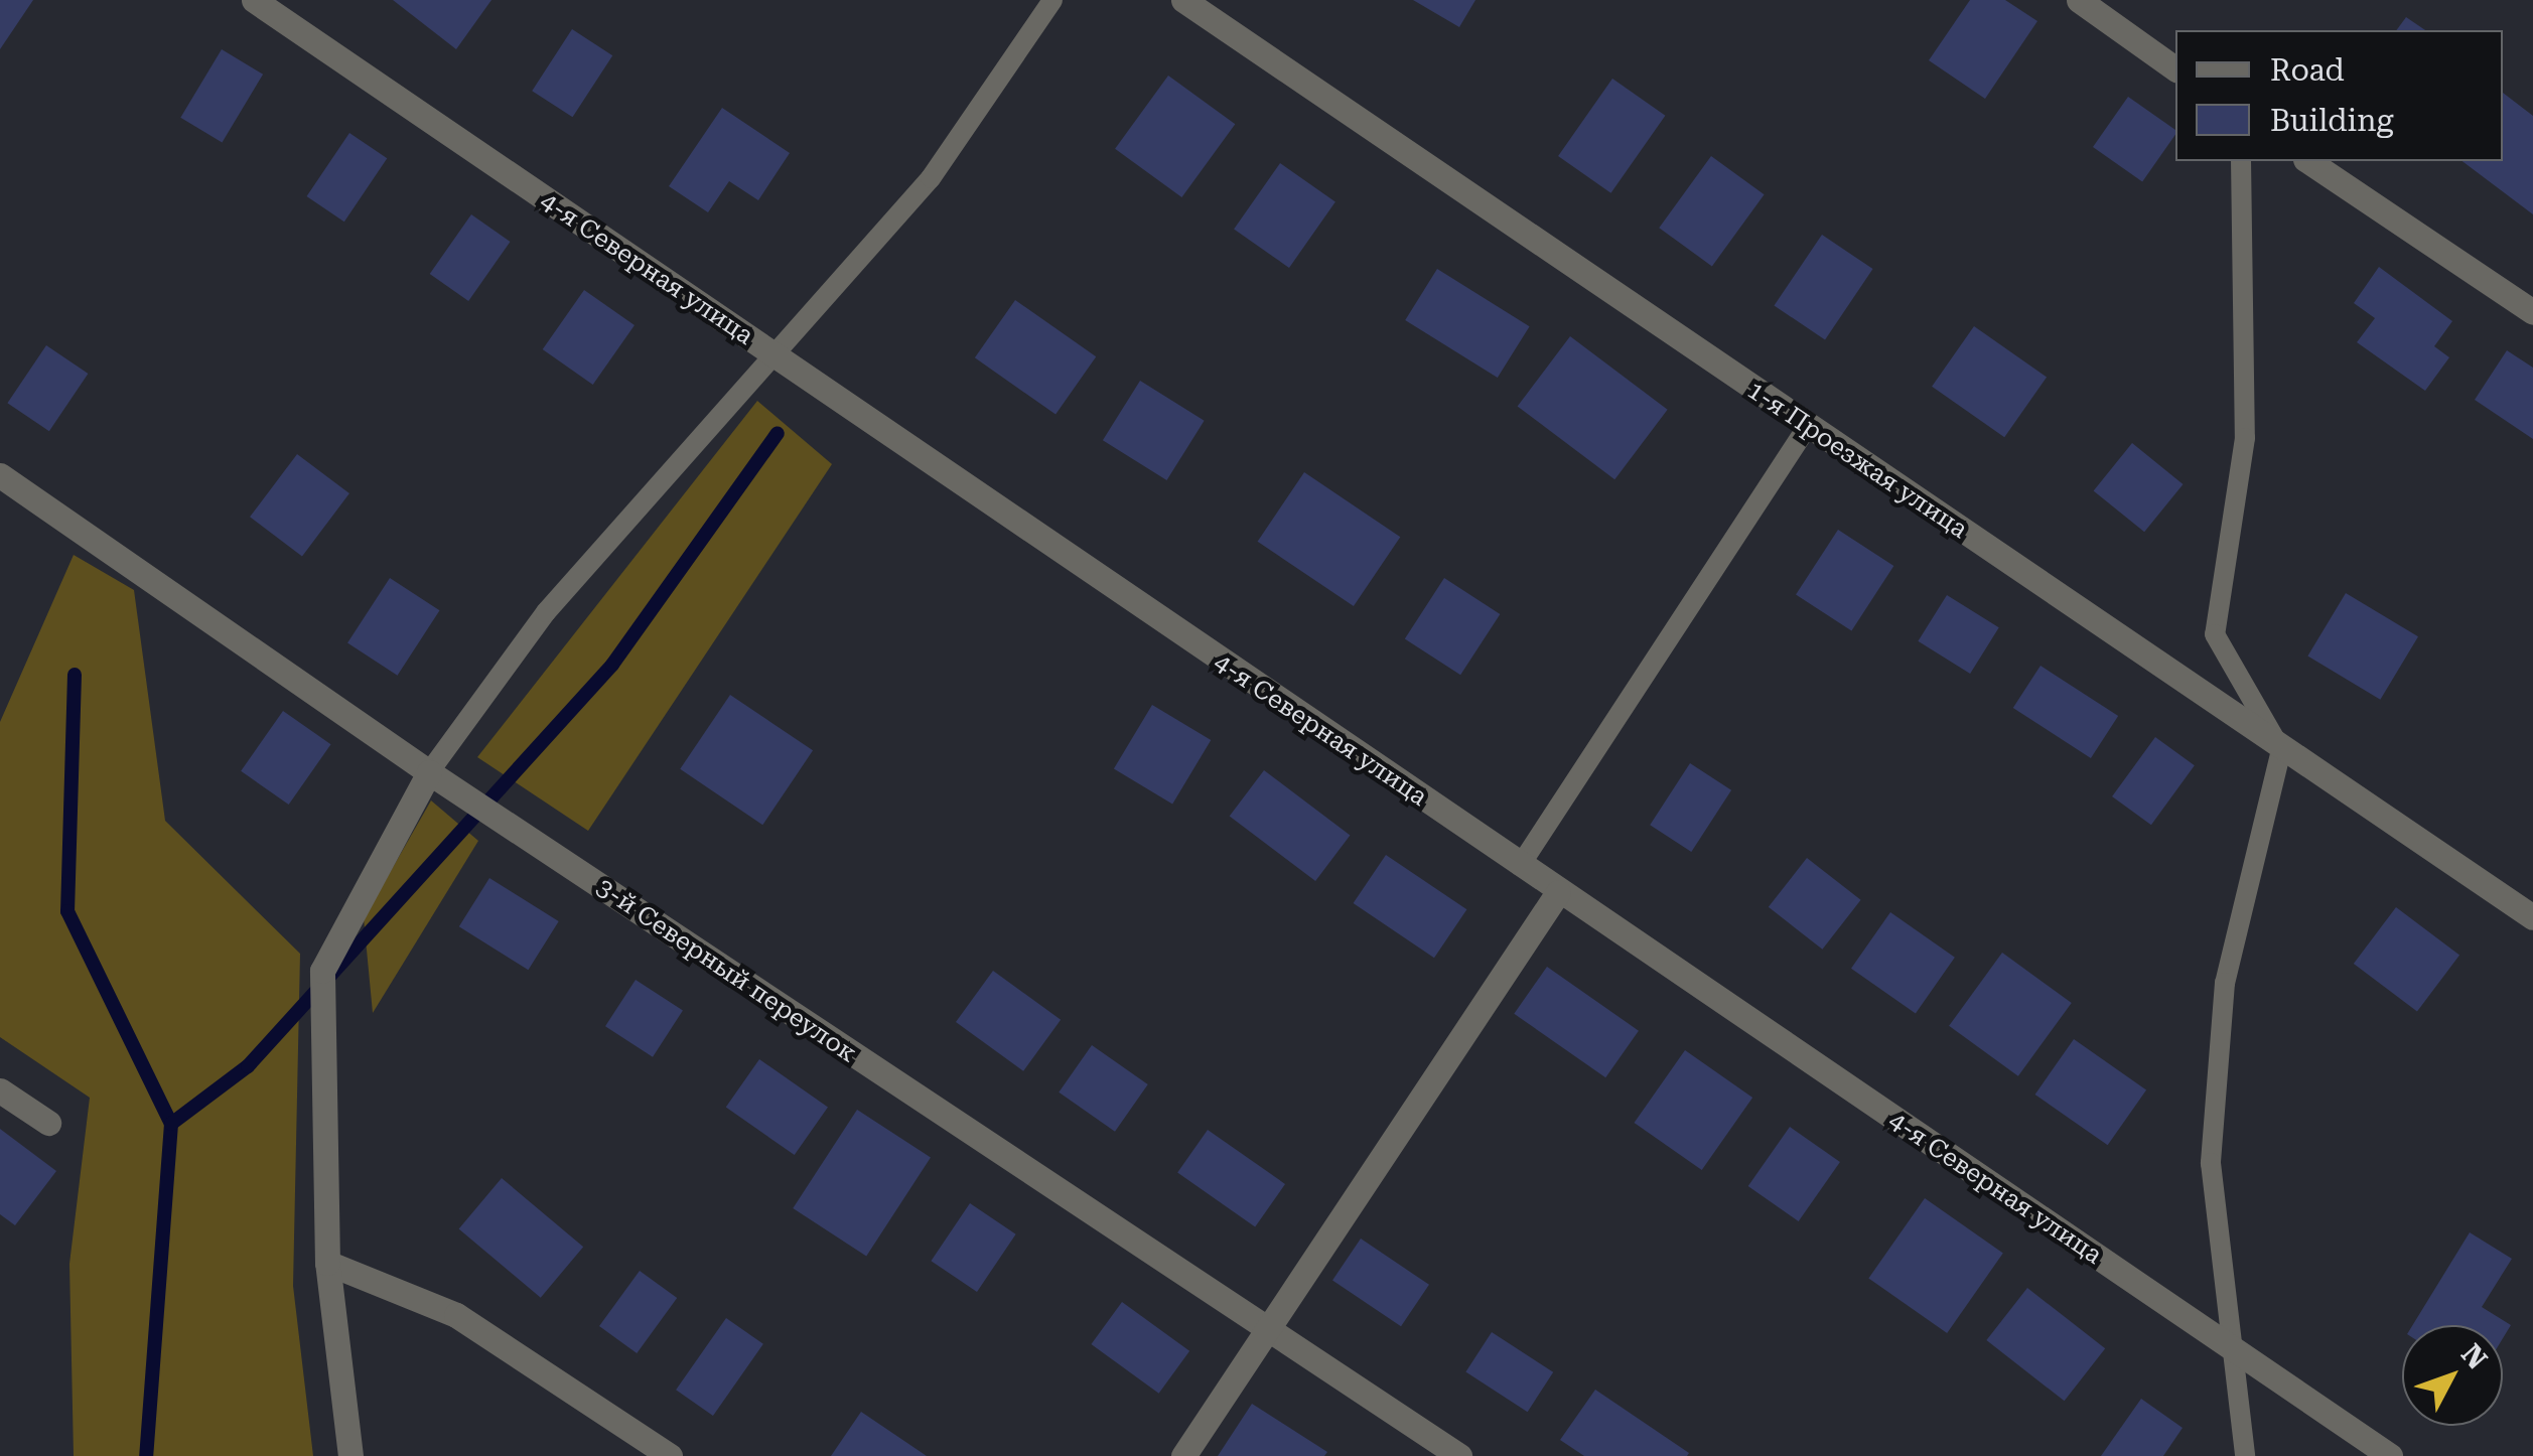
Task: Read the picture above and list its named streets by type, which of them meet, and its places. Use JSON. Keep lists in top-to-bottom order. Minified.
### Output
{"streets":{"street":["4-я Северная улица","1-я Проезжая улица","3-й Северный переулок"]},"legend":["Road","Building"],"north":"top right"}
